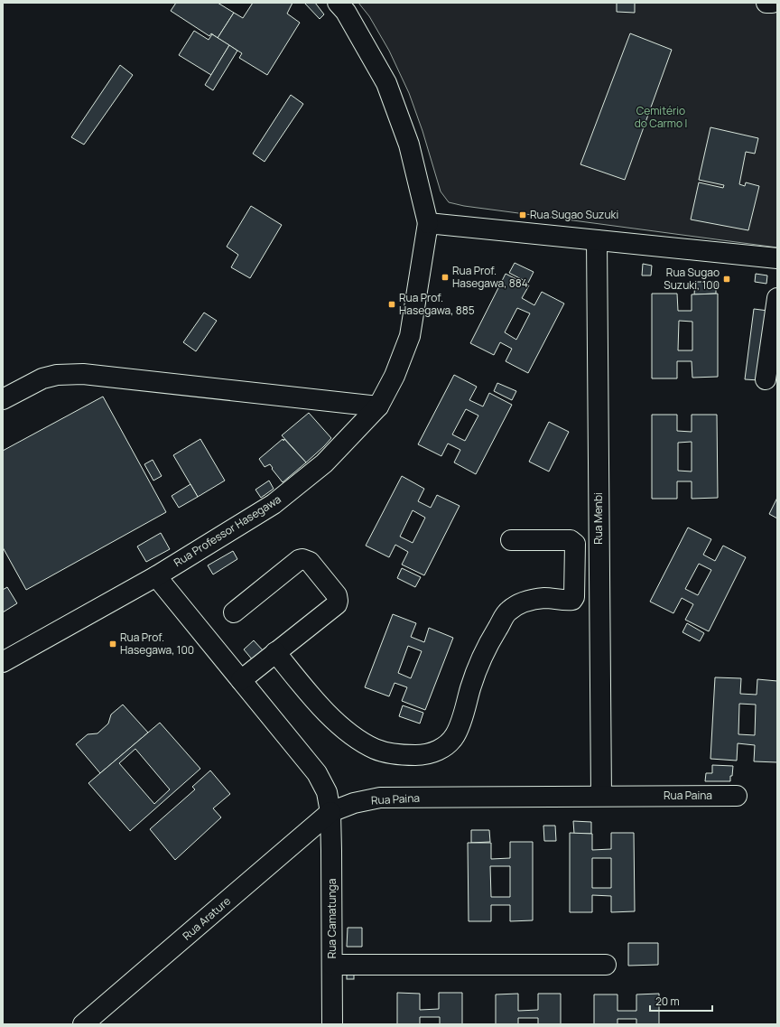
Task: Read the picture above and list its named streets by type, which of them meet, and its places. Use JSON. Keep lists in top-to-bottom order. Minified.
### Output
{"streets":{"street":["Rua Menbi","Rua Professor Hasegawa","Rua Paina","Rua Arature","Rua Camatunga"]},"crossings":[["Rua Menbi","Rua Paina"],["Rua Paina","Rua Arature"],["Rua Paina","Rua Camatunga"],["Rua Arature","Rua Camatunga"]],"parks":["Cemitério do Carmo I"],"places":{"transit":["Rua Sugao Suzuki","Rua Prof. Hasegawa, 884","Rua Sugao Suzuki, 100","Rua Prof. Hasegawa, 885","Rua Prof. Hasegawa, 100"]},"scale_bar":"20 m"}
